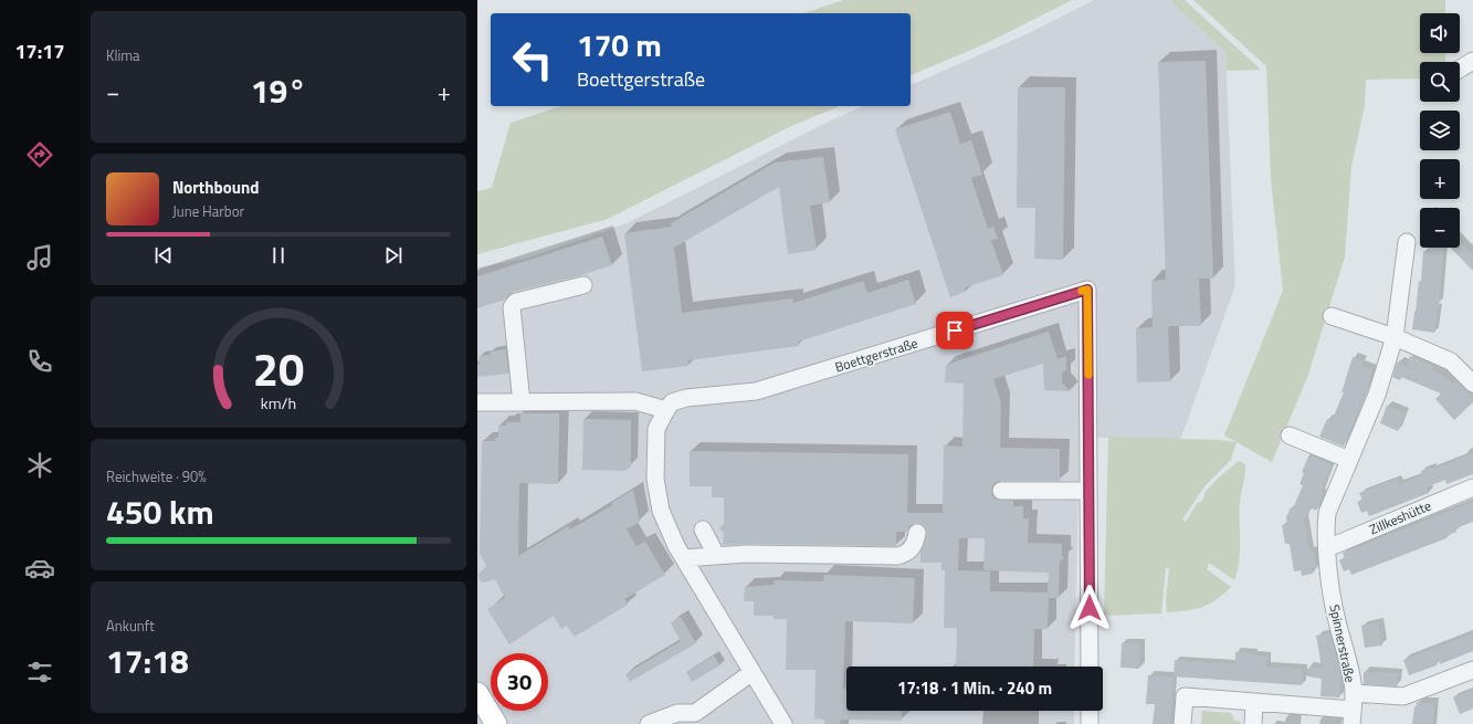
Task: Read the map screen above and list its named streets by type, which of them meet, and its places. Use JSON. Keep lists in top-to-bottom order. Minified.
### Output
{"streets":{"street":["Boettgerstraße","Zillkeshütte","Spinnerstraße"]},"crossings":[["Zillkeshütte","Spinnerstraße"]],"page":{"tabs":"17:17","tile":["Klima",["Reichweite · 90%","450 km"],["Ankunft","17:18"]],"map_buttons":["+","−"],"turn":["170 m","Boettgerstraße"],"heat":["−","19°","+"],"song":["Northbound","June Harbor"],"limit":"30","trip":"17:18 · 1 Min. · 240 m","gauge":["20","km/h"]}}
